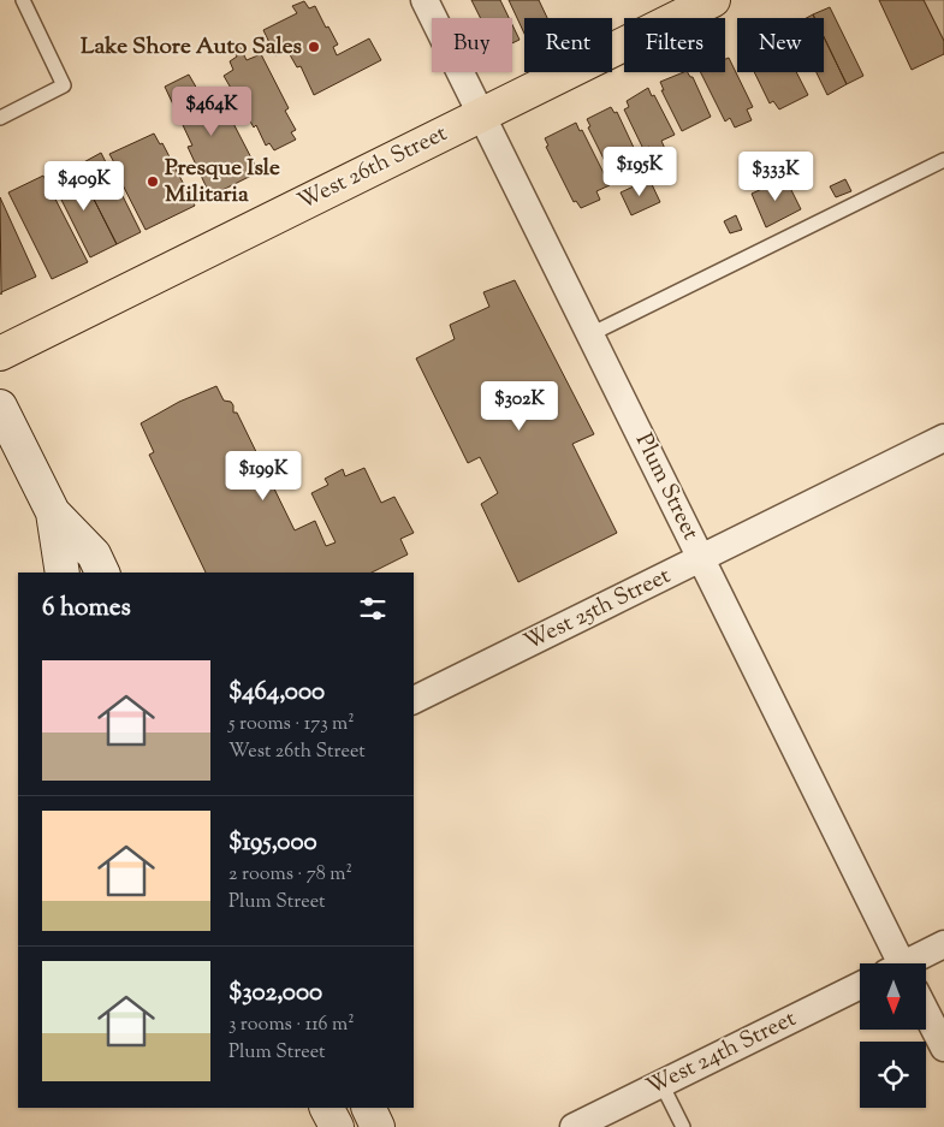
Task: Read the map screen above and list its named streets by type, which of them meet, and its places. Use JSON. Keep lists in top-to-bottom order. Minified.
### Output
{"streets":{"main road":["West 26th Street"],"street":["Plum Street","West 25th Street","West 24th Street"]},"crossings":[["West 26th Street","Plum Street"],["Plum Street","West 25th Street"]],"places":["Lake Shore Auto Sales","Presque Isle Militaria"],"north":"bottom","page":{"chip":["Buy","Rent","Filters","New"],"price":["$464K","$195K","$333K","$409K","$302K","$199K"],"heading":"6 homes","list":[{"name":"$464,000","note":"5 rooms · 173 m² · West 26th Street"},{"name":"$195,000","note":"2 rooms · 78 m² · Plum Street"},{"name":"$302,000","note":"3 rooms · 116 m² · Plum Street"}]}}
